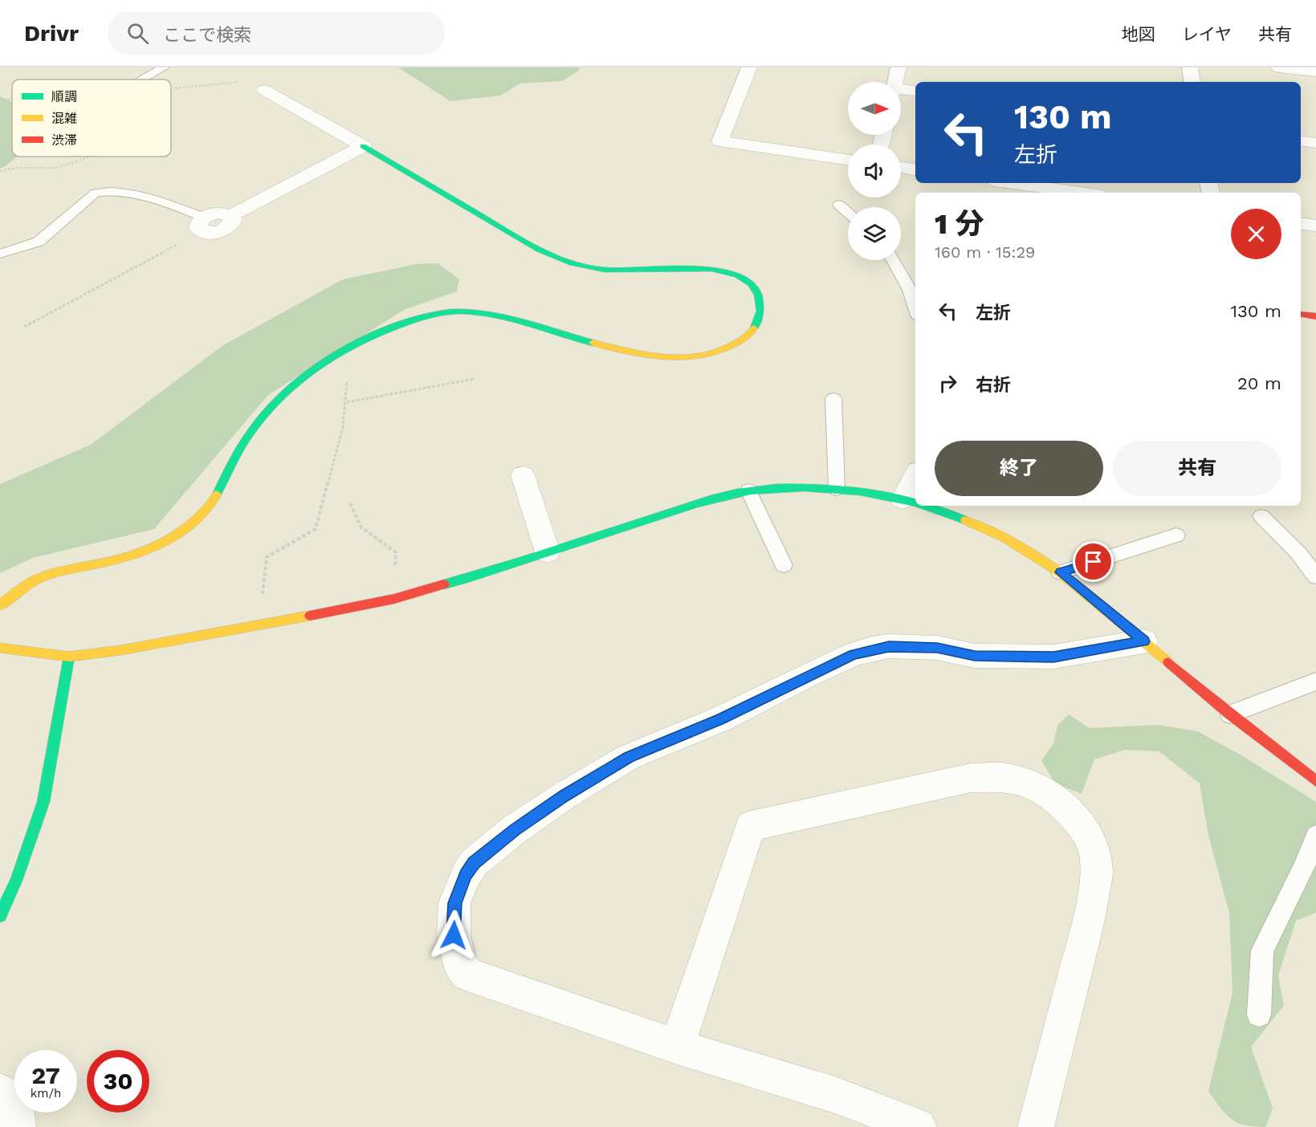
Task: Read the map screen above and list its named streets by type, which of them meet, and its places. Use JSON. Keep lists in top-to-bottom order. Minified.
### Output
{"legend":["順調","混雑","渋滞"],"north":"right","page":{"header":"Drivr","search":"ここで検索","nav":["地図","レイヤ","共有"],"turn":["130 m","左折"],"heading":["1 分","160 m · 15:29"],"list":[{"name":"左折","value":"130 m"},{"name":"右折","value":"20 m"}],"buttons":["終了","共有"],"speed":"27 km/h","limit":"30"}}
